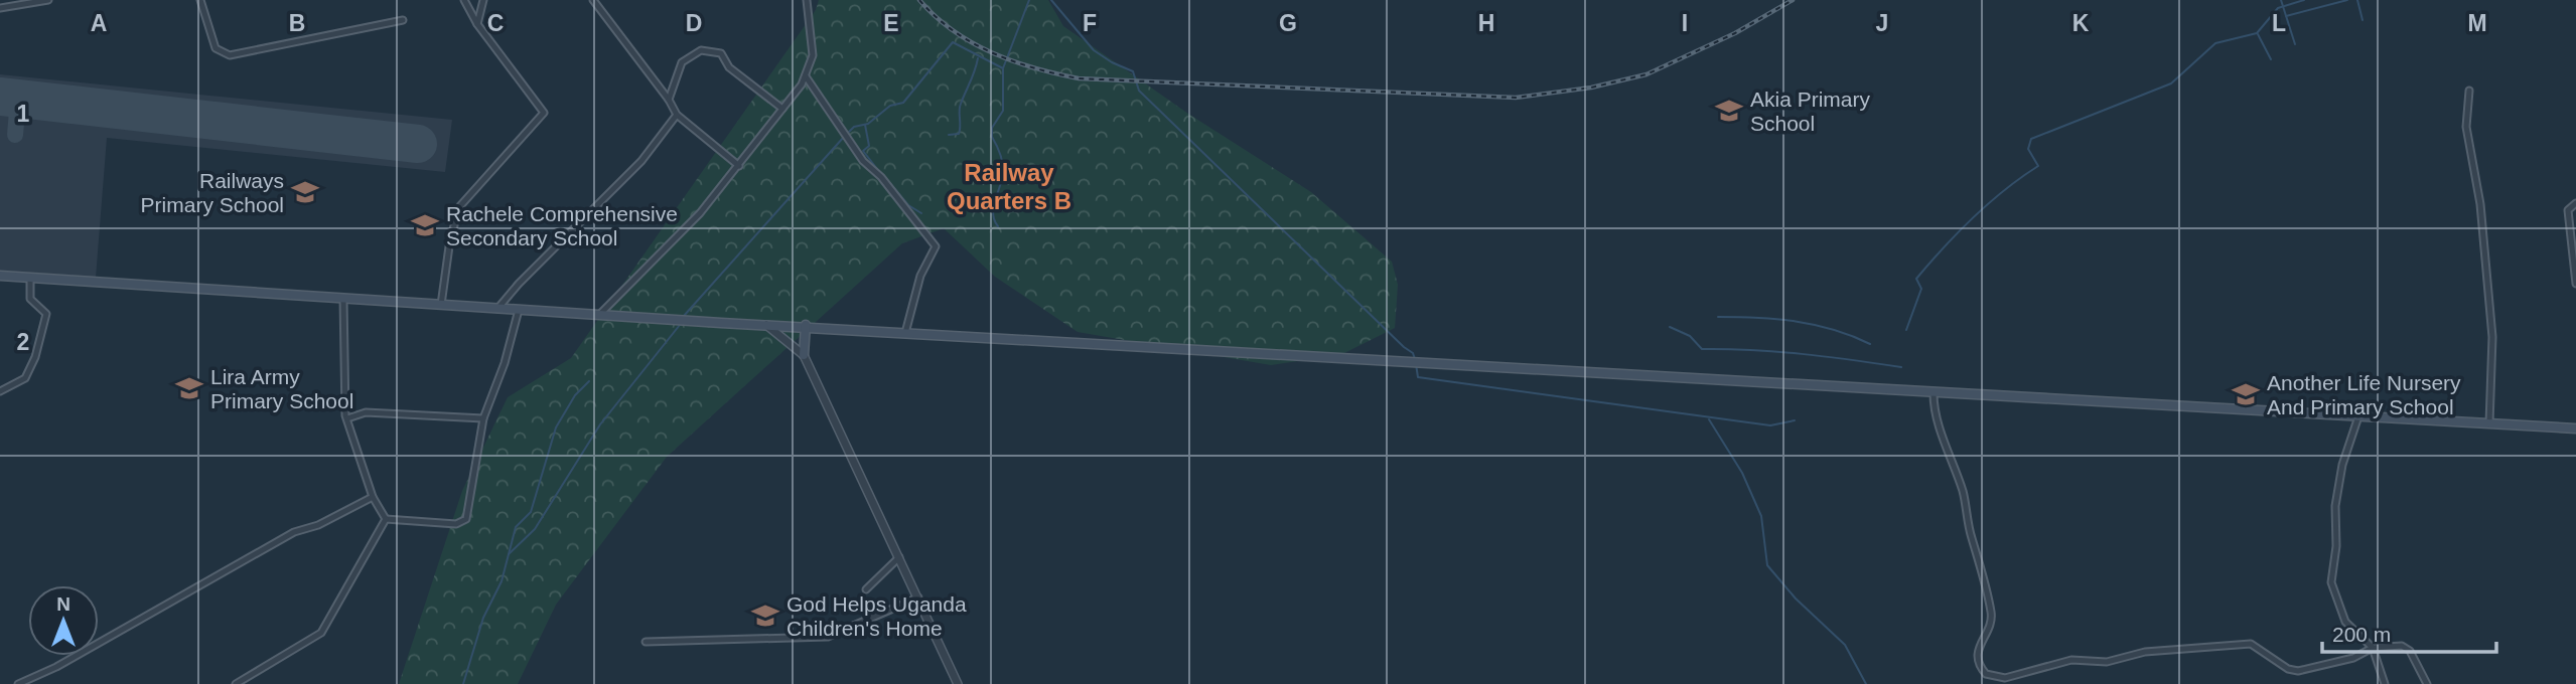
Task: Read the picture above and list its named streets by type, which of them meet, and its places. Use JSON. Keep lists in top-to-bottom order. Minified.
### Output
{"districts":["Railway Quarters B"],"places":{"school or university":["Akia Primary School","Railways Primary School","Rachele Comprehensive Secondary School","Lira Army Primary School","Another Life Nursery And Primary School","God Helps Uganda Children's Home"]},"scale_bar":"200 m","north":"top","grid":{"columns":["A","B","C","D","E","F","G","H","I","J","K","L","M"],"rows":["1","2"]}}
